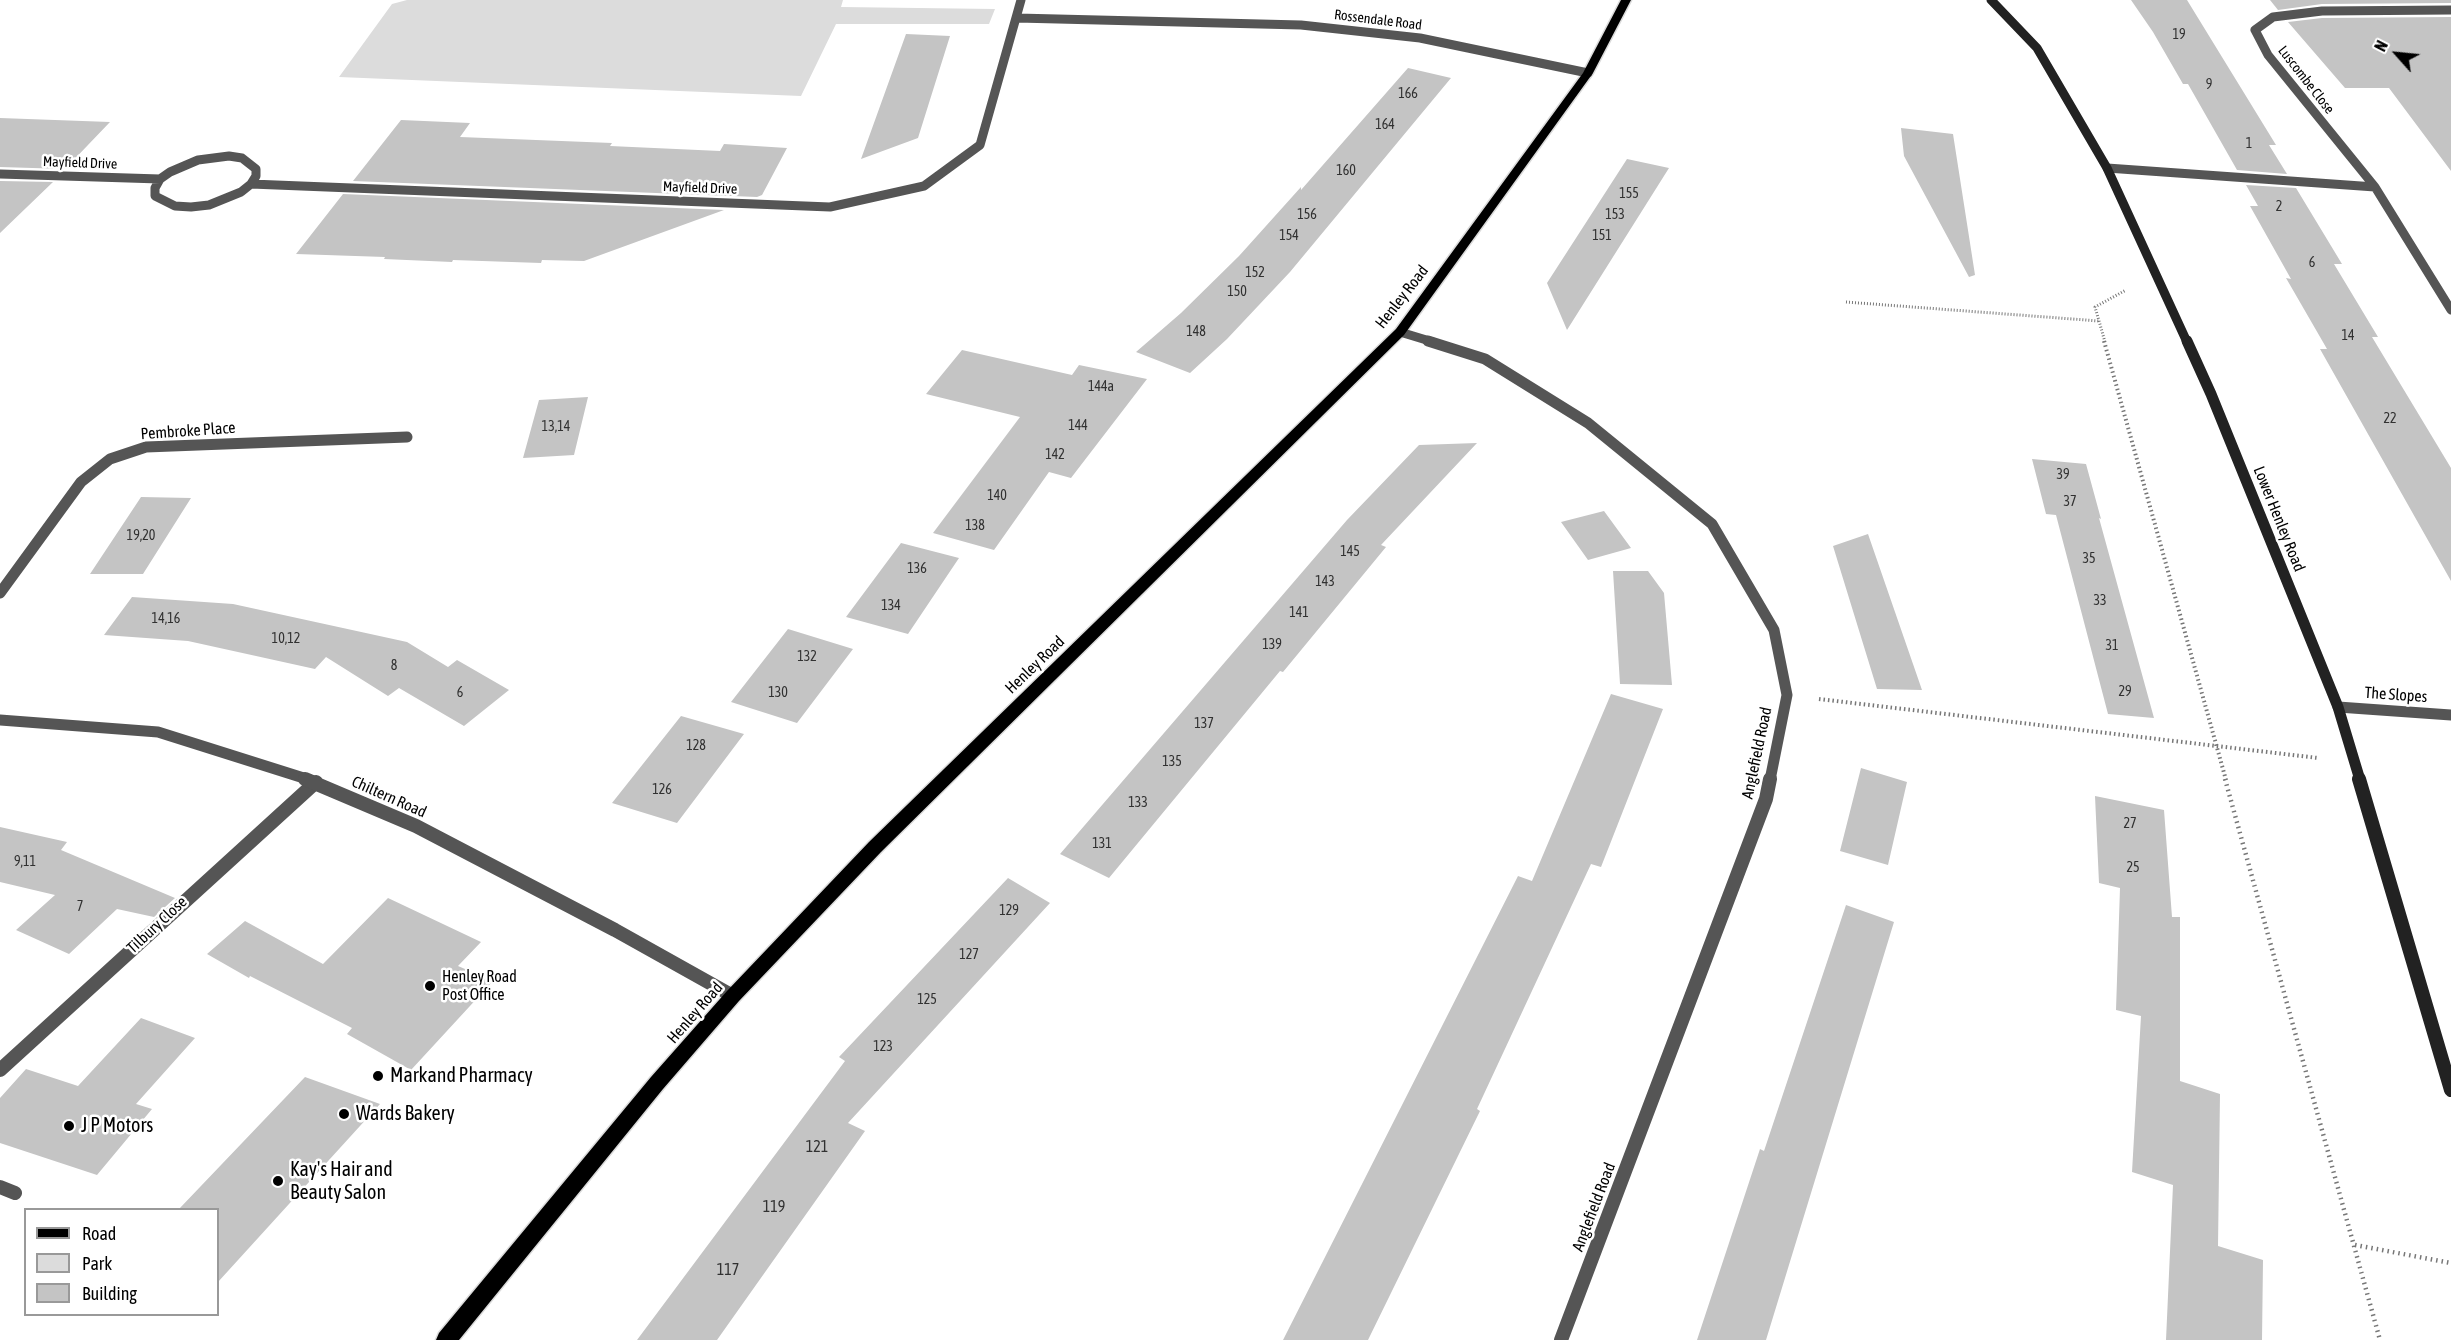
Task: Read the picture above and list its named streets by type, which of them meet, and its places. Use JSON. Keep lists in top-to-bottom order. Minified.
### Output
{"streets":{"main road":["Henley Road","Lower Henley Road"],"street":["Rossendale Road","Luscombe Close","Mayfield Drive","Pembroke Place","The Slopes","Anglefield Road","Chiltern Road","Tilbury Close"]},"crossings":[["Rossendale Road","Mayfield Drive"],["Rossendale Road","Henley Road"],["Henley Road","Anglefield Road"],["Henley Road","Chiltern Road"],["Lower Henley Road","The Slopes"],["Chiltern Road","Tilbury Close"]],"places":["Henley Road Post Office","Markand Pharmacy","Wards Bakery","J P Motors","Kay's Hair and Beauty Salon"],"house_numbers":["19","9","166","164","1","160","155","2","156","153","154","151","6","152","150","148","14","144a","22","144","13,14","142","39","140","37","138","19,20","145","35","136","143","33","134","141","14,16","10,12","139","31","132","8","29","6","130","137","128","135","126","133","27","131","9,11","25","7","129","127","125","123","121","119","117"],"legend":["Road","Park","Building"],"north":"top left"}
